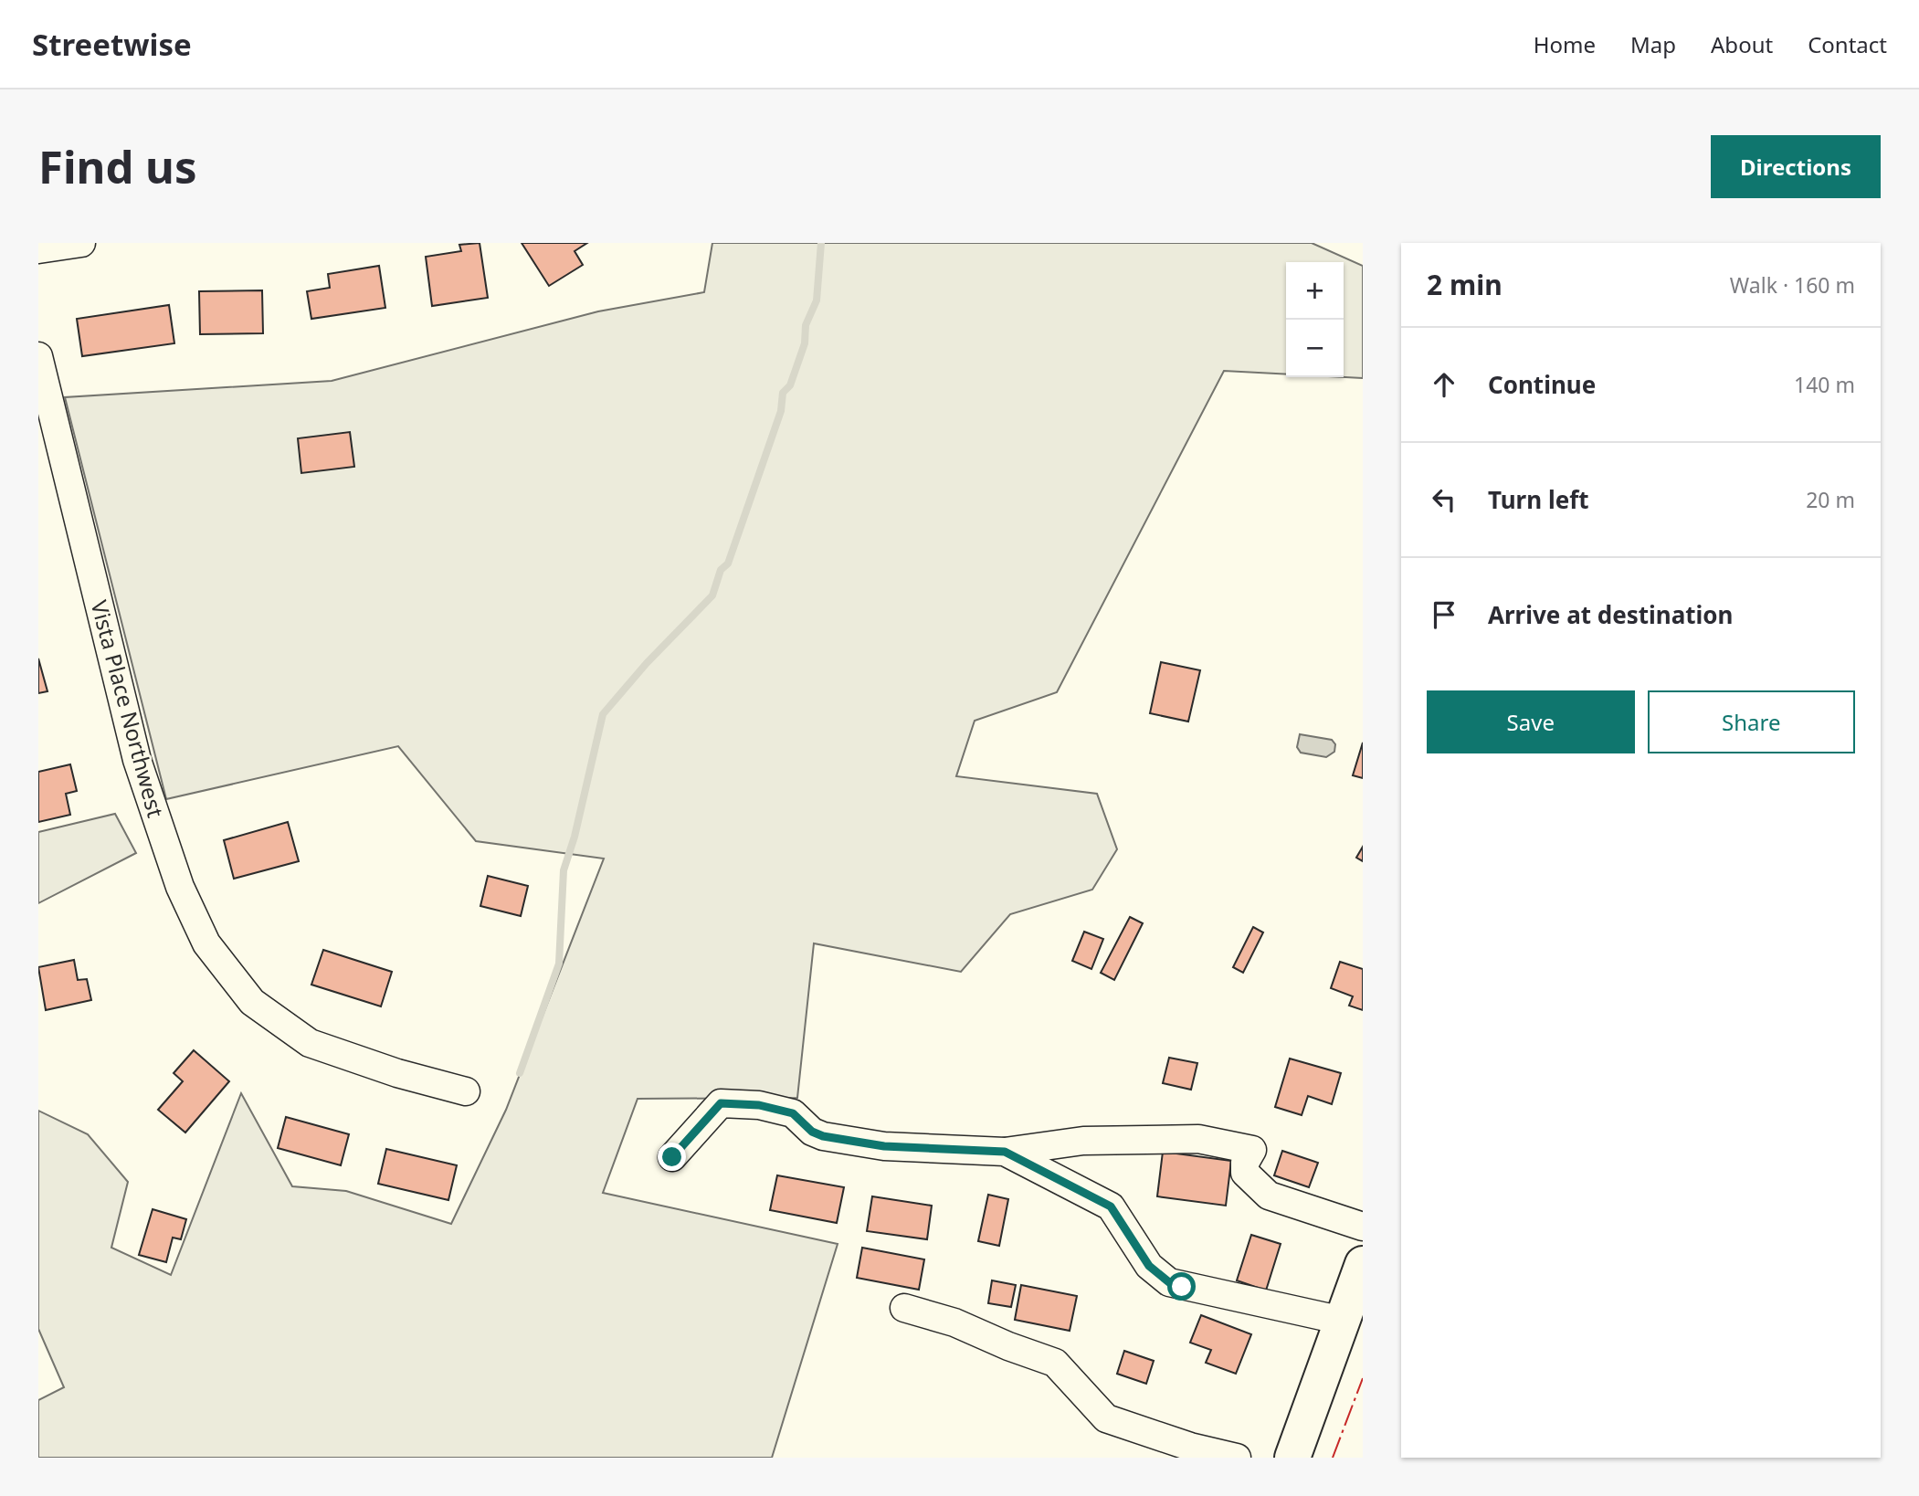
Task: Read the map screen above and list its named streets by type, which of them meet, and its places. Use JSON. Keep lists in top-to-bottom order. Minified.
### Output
{"streets":{"street":["Vista Place Northwest"]},"page":{"header":"Streetwise","nav":["Home","Map","About","Contact"],"buttons":["Directions",["Save","Share"]],"title":"Find us","heading":["2 min","Walk · 160 m"],"map_buttons":["+","−"],"list":[["Continue","140 m"],["Turn left","20 m"],"Arrive at destination"]}}
